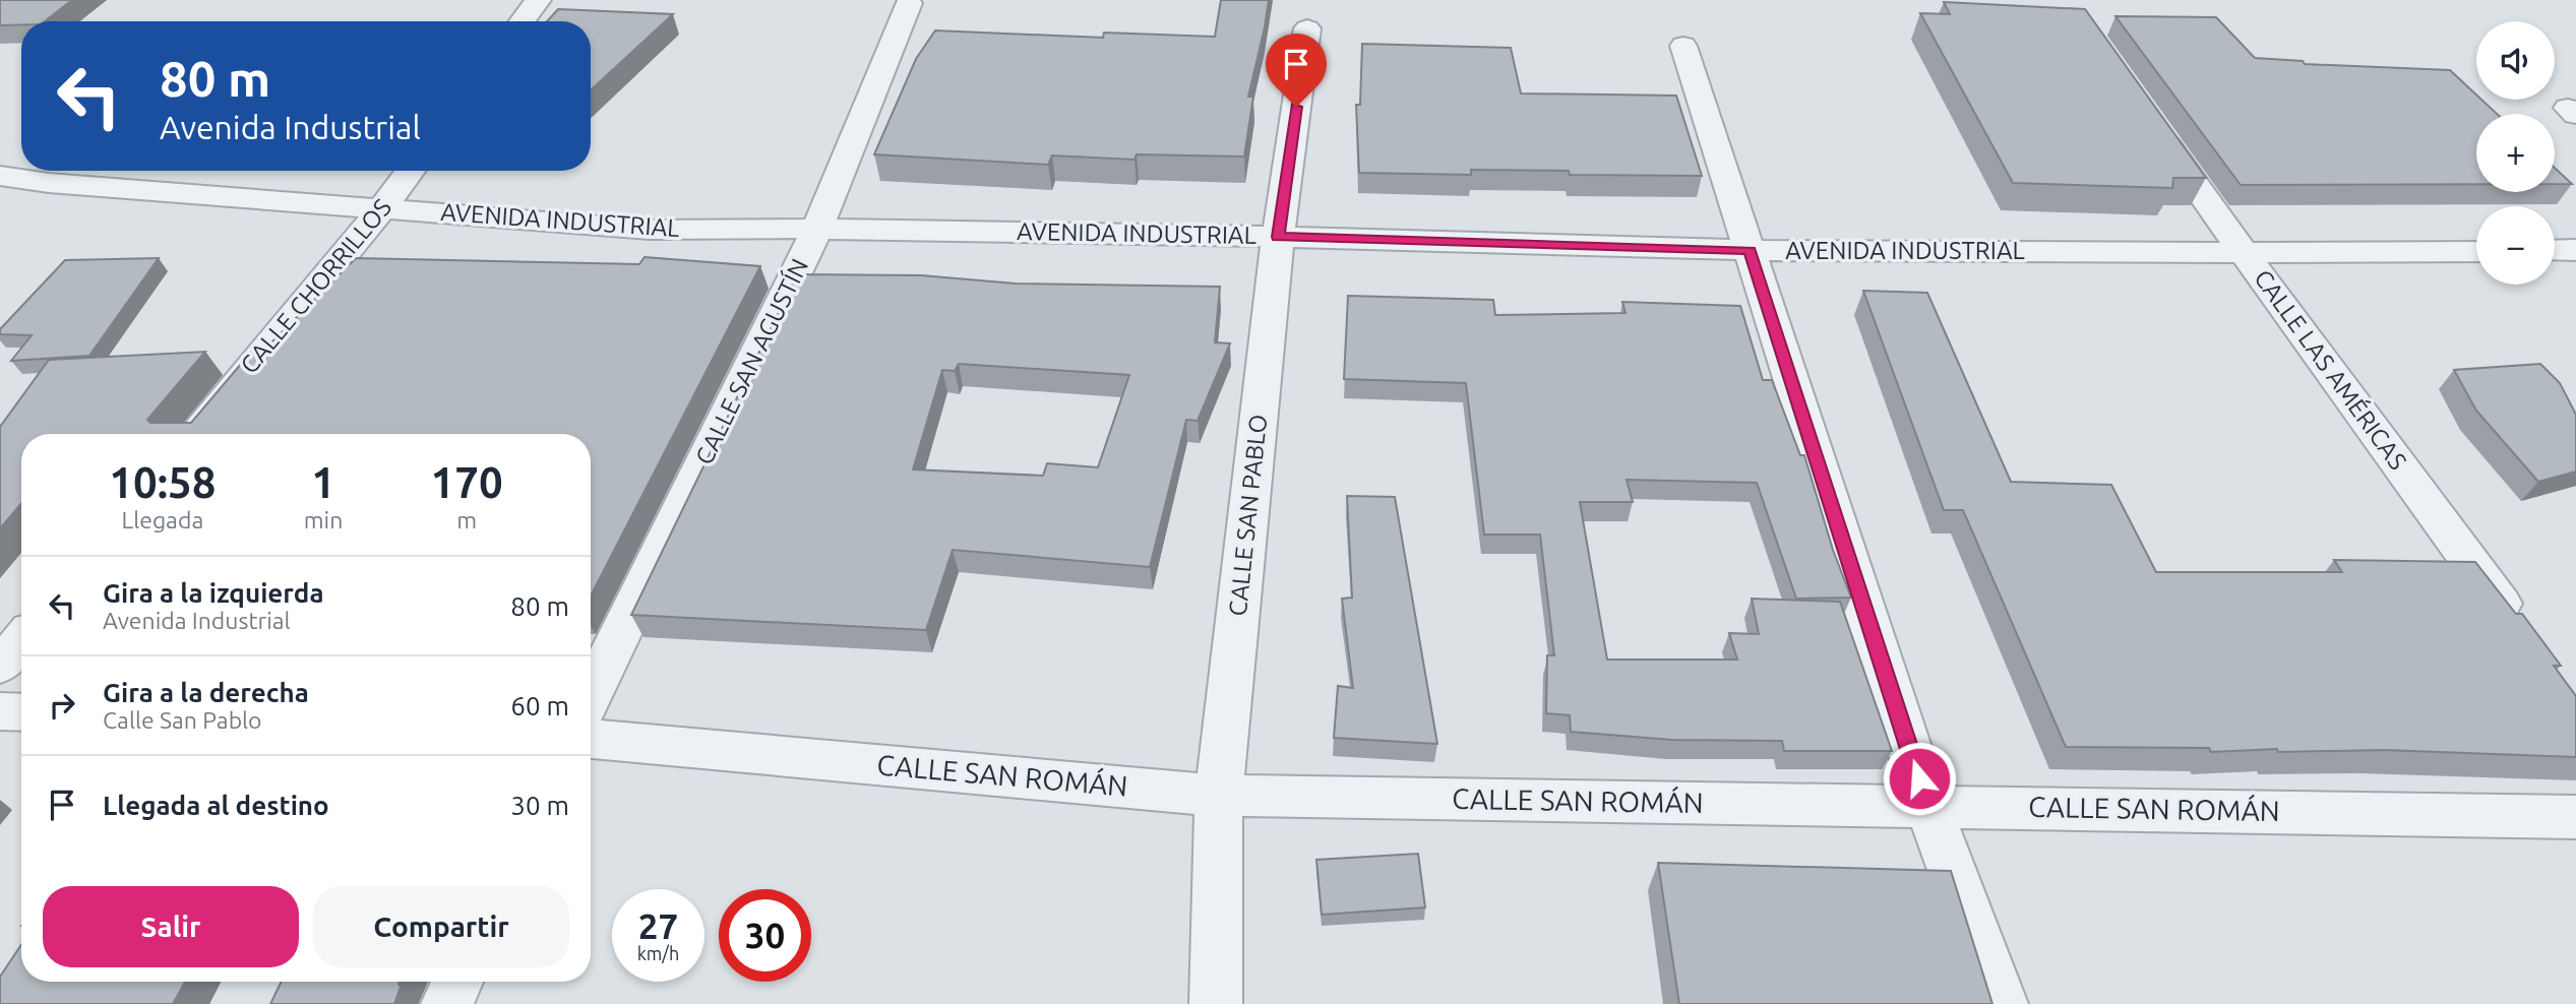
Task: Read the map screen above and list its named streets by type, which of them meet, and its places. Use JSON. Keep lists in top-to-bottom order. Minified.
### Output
{"streets":{"street":["AVENIDA INDUSTRIAL","CALLE CHORRILLOS","CALLE SAN AGUSTÍN","CALLE LAS AMÉRICAS","CALLE SAN PABLO","CALLE SAN ROMÁN"]},"crossings":[["AVENIDA INDUSTRIAL","CALLE CHORRILLOS"],["AVENIDA INDUSTRIAL","CALLE SAN AGUSTÍN"],["AVENIDA INDUSTRIAL","CALLE LAS AMÉRICAS"],["AVENIDA INDUSTRIAL","CALLE SAN PABLO"],["CALLE SAN PABLO","CALLE SAN ROMÁN"]],"page":{"map_buttons":["+","−"],"turn":["80 m","Avenida Industrial"],"eta":["10:58","Llegada","1","min","170","m"],"list":[{"name":"Gira a la izquierda","note":"Avenida Industrial","value":"80 m"},{"name":"Gira a la derecha","note":"Calle San Pablo","value":"60 m"},{"name":"Llegada al destino","value":"30 m"}],"buttons":["Salir","Compartir"],"speed":"27 km/h","limit":"30"}}
